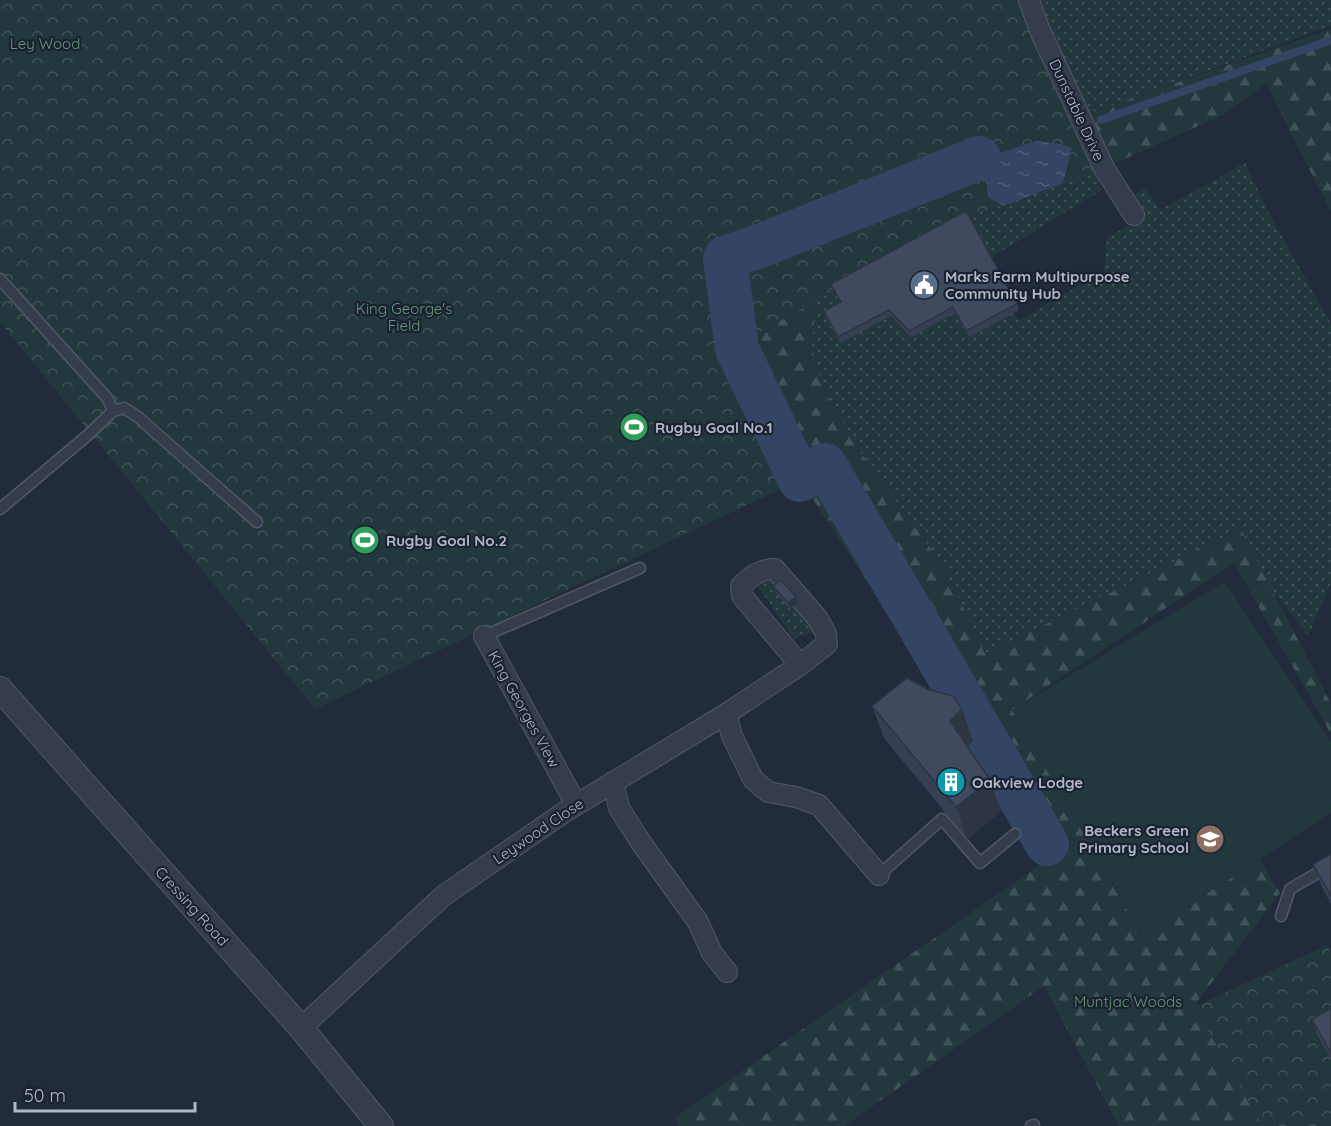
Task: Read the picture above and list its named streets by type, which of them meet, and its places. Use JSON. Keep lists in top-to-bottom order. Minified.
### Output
{"streets":{"street":["Dunstable Drive","King Georges View","Leywood Close","Cressing Road"]},"crossings":[["King Georges View","Leywood Close"],["Leywood Close","Cressing Road"]],"parks":["Ley Wood","King George's Field","Muntjac Woods"],"places":{"public building":["Marks Farm Multipurpose Community Hub"],"sports":["Rugby Goal No.1","Rugby Goal No.2"],"building":["Oakview Lodge"],"school or university":["Beckers Green Primary School"]},"scale_bar":"50 m"}
